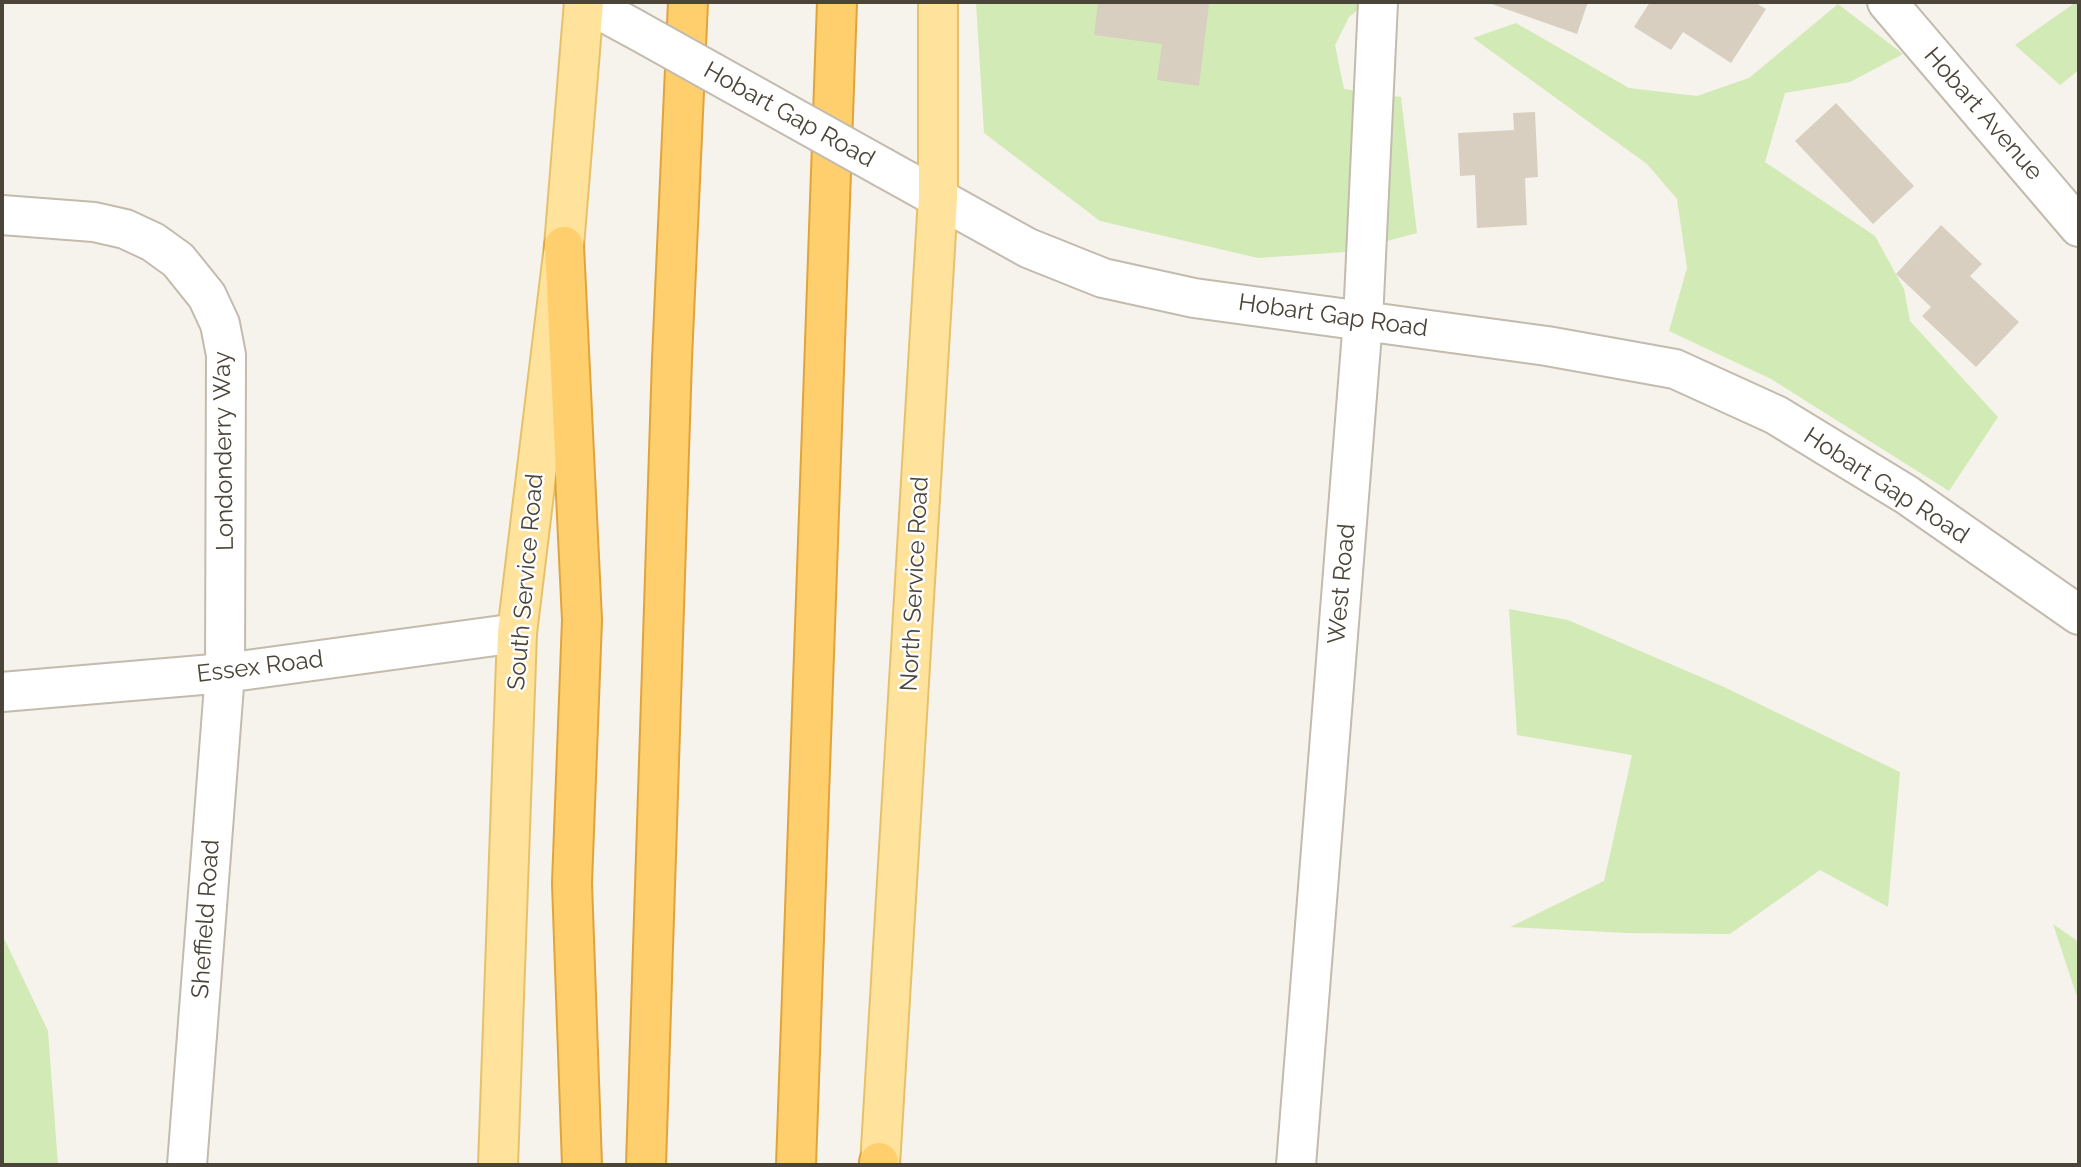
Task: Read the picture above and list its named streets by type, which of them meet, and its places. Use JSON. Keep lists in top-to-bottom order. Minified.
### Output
{"streets":{"main road":["South Service Road","North Service Road"],"street":["Hobart Avenue","Hobart Gap Road","Londonderry Way","West Road","Essex Road","Sheffield Road"]},"crossings":[["Hobart Gap Road","South Service Road"],["Hobart Gap Road","North Service Road"],["Hobart Gap Road","West Road"],["Londonderry Way","Essex Road"],["Londonderry Way","Sheffield Road"],["South Service Road","Essex Road"],["Essex Road","Sheffield Road"]]}
